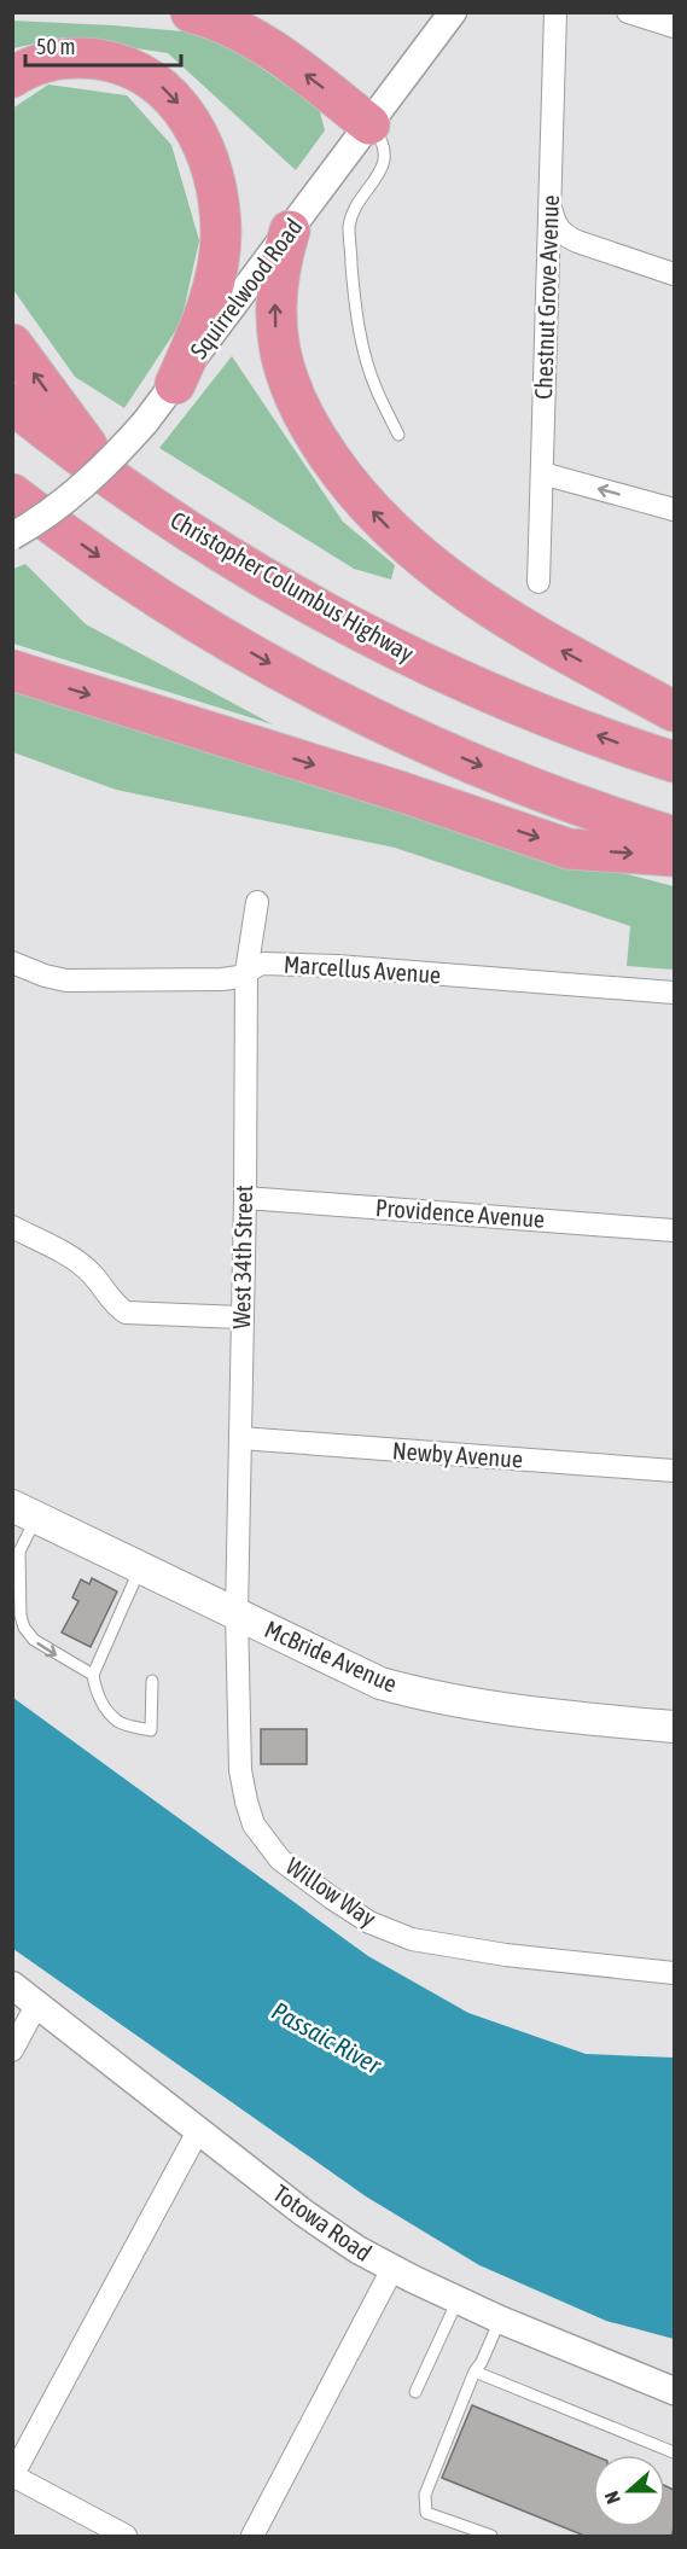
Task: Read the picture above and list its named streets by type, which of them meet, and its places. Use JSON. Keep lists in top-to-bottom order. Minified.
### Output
{"streets":{"highway":["Christopher Columbus Highway"],"main road":["McBride Avenue"],"street":["Squirrelwood Road","Chestnut Grove Avenue","Marcellus Avenue","Providence Avenue","West 34th Street","Newby Avenue","Willow Way","Totowa Road"]},"crossings":[["Marcellus Avenue","West 34th Street"],["Providence Avenue","West 34th Street"],["West 34th Street","Newby Avenue"],["West 34th Street","McBride Avenue"],["West 34th Street","Willow Way"],["McBride Avenue","Willow Way"]],"water":["Passaic River"],"scale_bar":"50 m","north":"left"}
